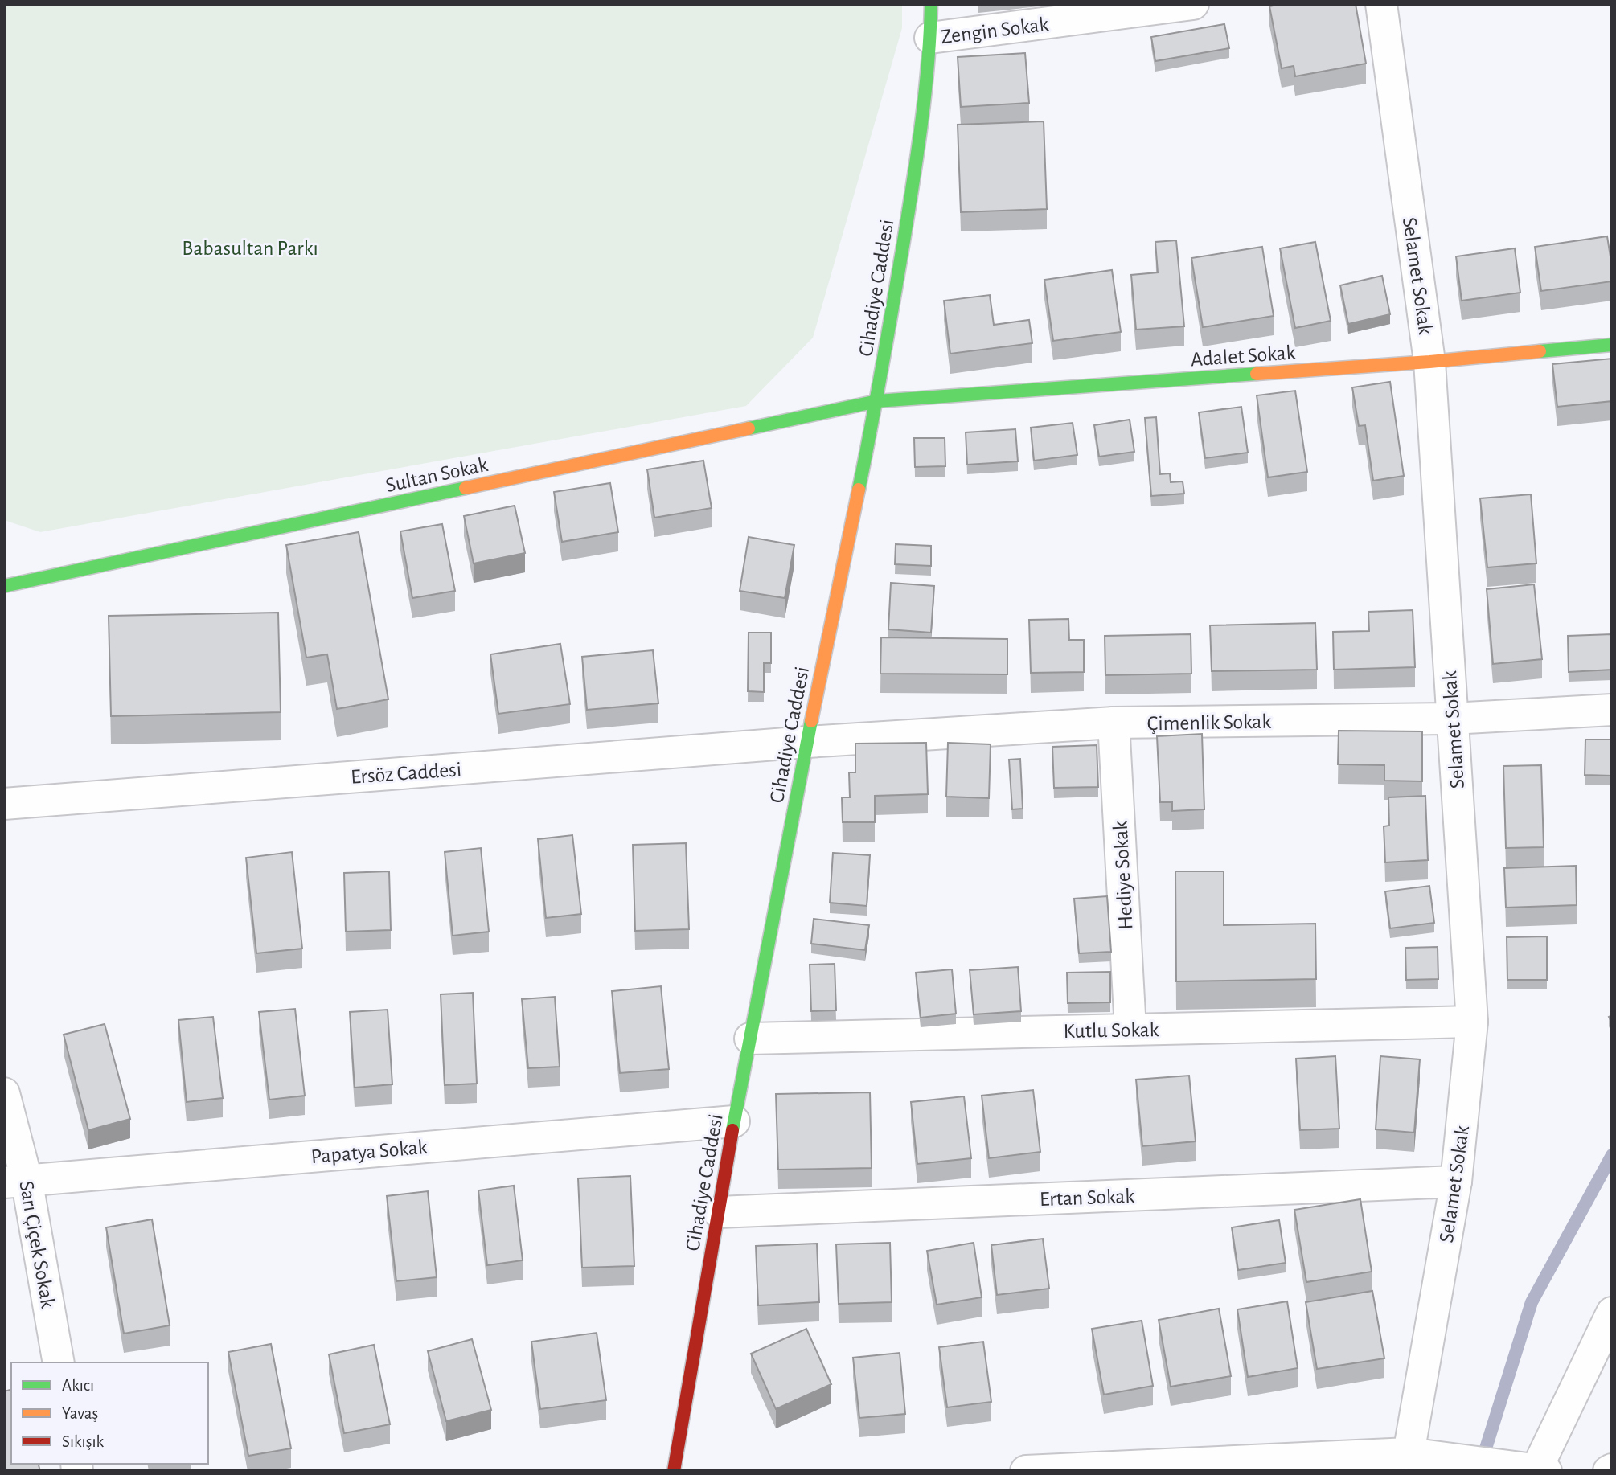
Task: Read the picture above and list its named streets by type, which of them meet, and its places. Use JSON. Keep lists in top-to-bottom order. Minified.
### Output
{"streets":{"street":["Zengin Sokak","Selamet Sokak","Cihadiye Caddesi","Adalet Sokak","Sultan Sokak","Çimenlik Sokak","Ersöz Caddesi","Hediye Sokak","Kutlu Sokak","Papatya Sokak","Ertan Sokak","Sarı Çiçek Sokak"]},"crossings":[["Zengin Sokak","Cihadiye Caddesi"],["Selamet Sokak","Adalet Sokak"],["Selamet Sokak","Çimenlik Sokak"],["Selamet Sokak","Kutlu Sokak"],["Selamet Sokak","Ertan Sokak"],["Cihadiye Caddesi","Adalet Sokak"],["Cihadiye Caddesi","Sultan Sokak"],["Cihadiye Caddesi","Çimenlik Sokak"],["Cihadiye Caddesi","Ersöz Caddesi"],["Cihadiye Caddesi","Kutlu Sokak"],["Cihadiye Caddesi","Papatya Sokak"],["Cihadiye Caddesi","Ertan Sokak"],["Adalet Sokak","Sultan Sokak"],["Çimenlik Sokak","Ersöz Caddesi"],["Çimenlik Sokak","Hediye Sokak"],["Hediye Sokak","Kutlu Sokak"],["Papatya Sokak","Sarı Çiçek Sokak"]],"parks":["Babasultan Parkı"],"legend":["Akıcı","Yavaş","Sıkışık"]}
